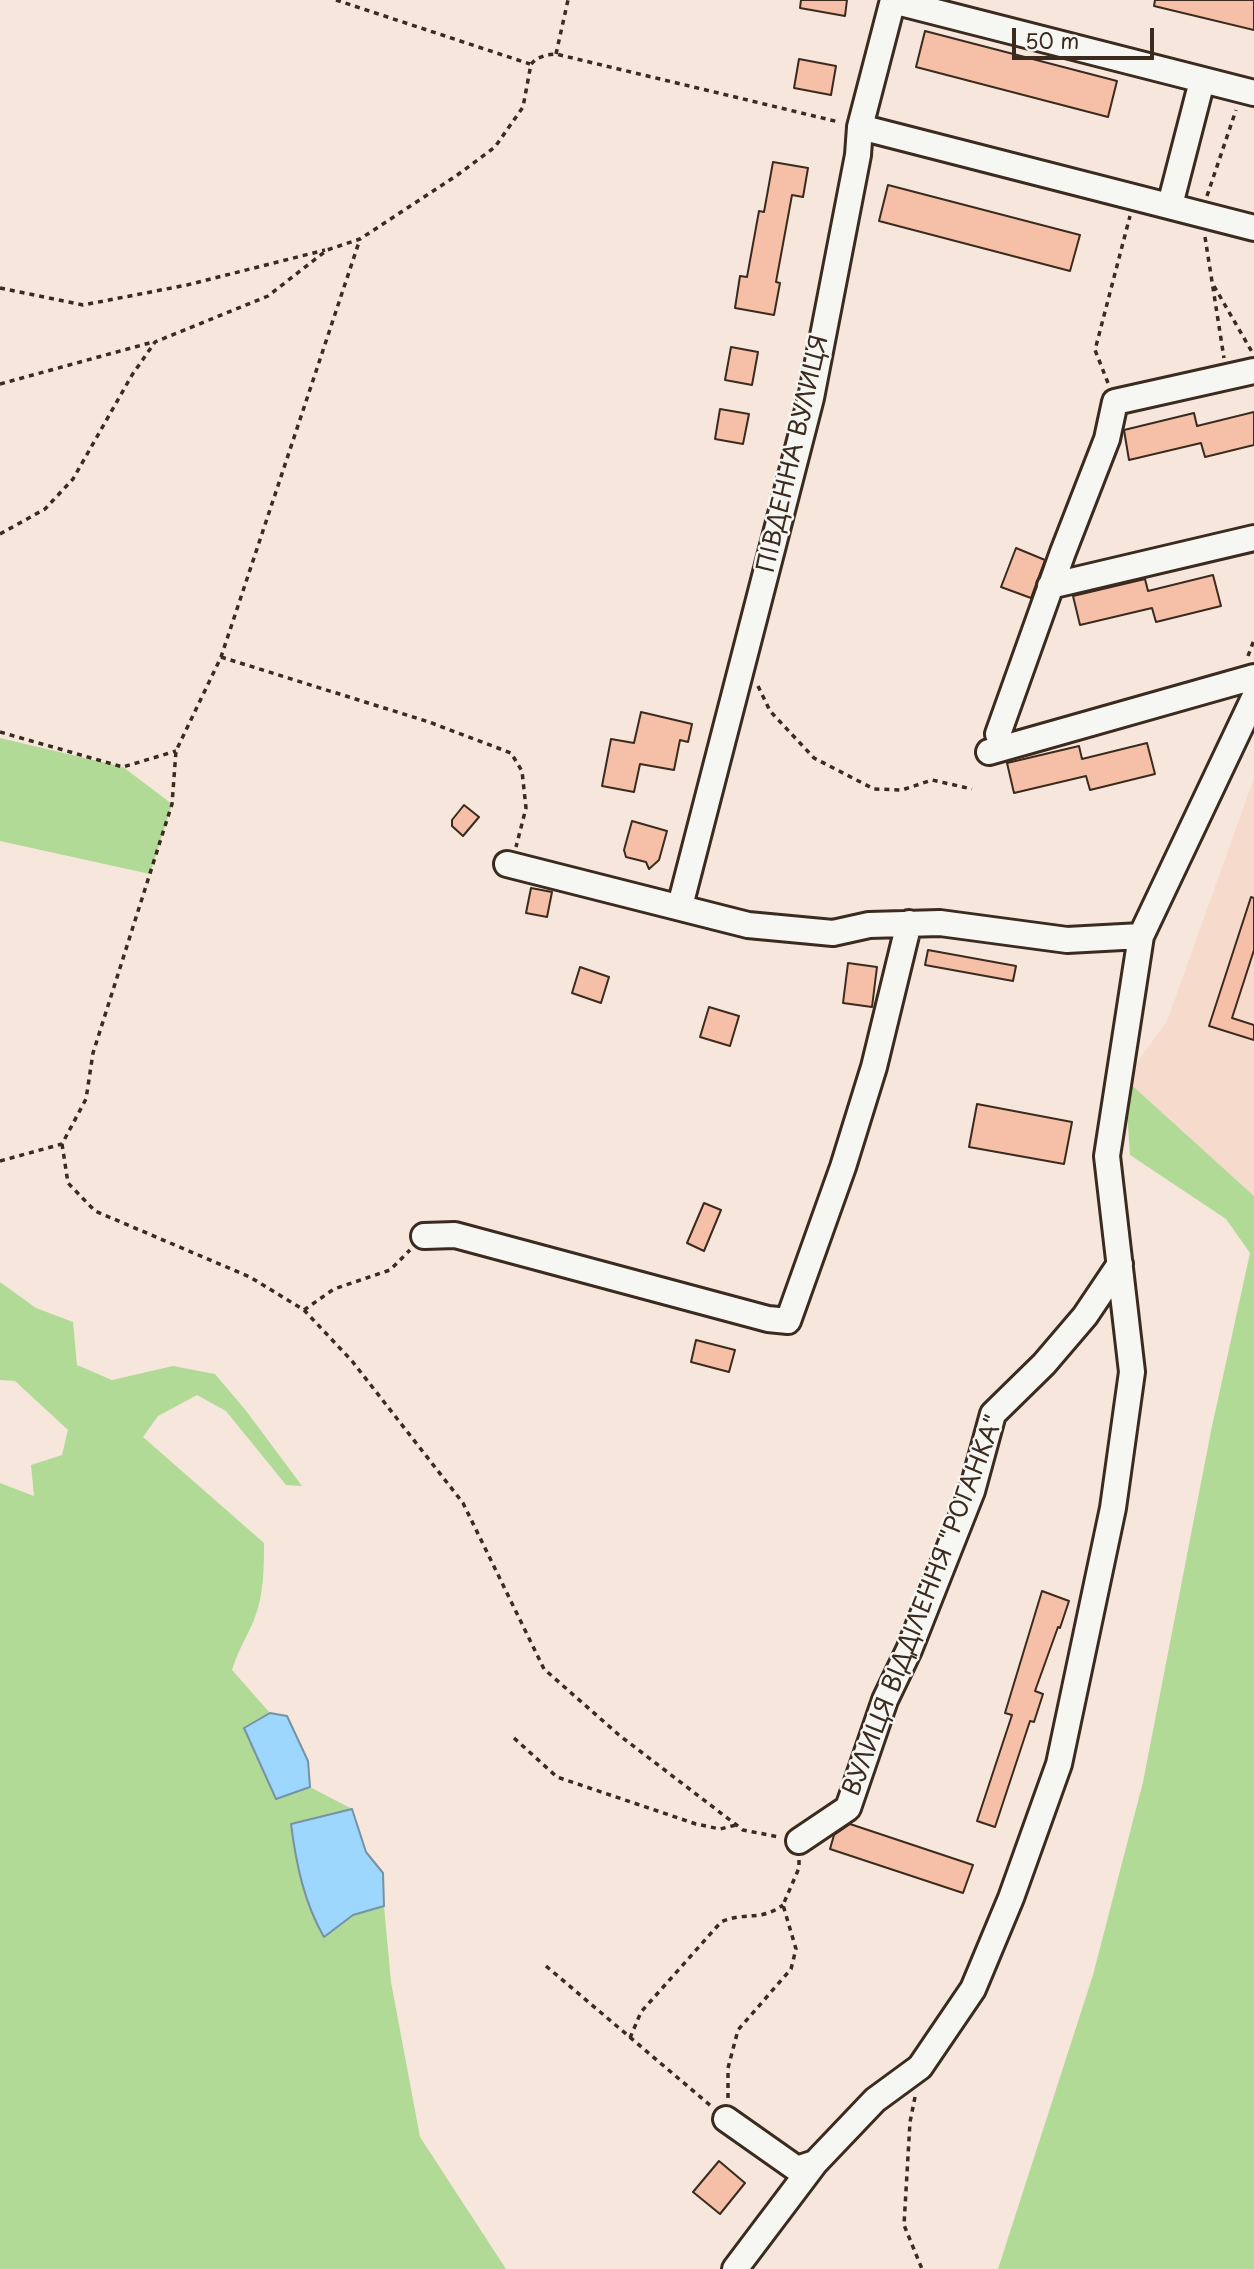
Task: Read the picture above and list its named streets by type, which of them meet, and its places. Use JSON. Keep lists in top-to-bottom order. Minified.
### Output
{"streets":{"street":["ПІВДЕННА ВУЛИЦЯ","ВУЛИЦЯ ВІДДІЛЕННЯ \"РОГАНКА\""]},"scale_bar":"50 m"}
